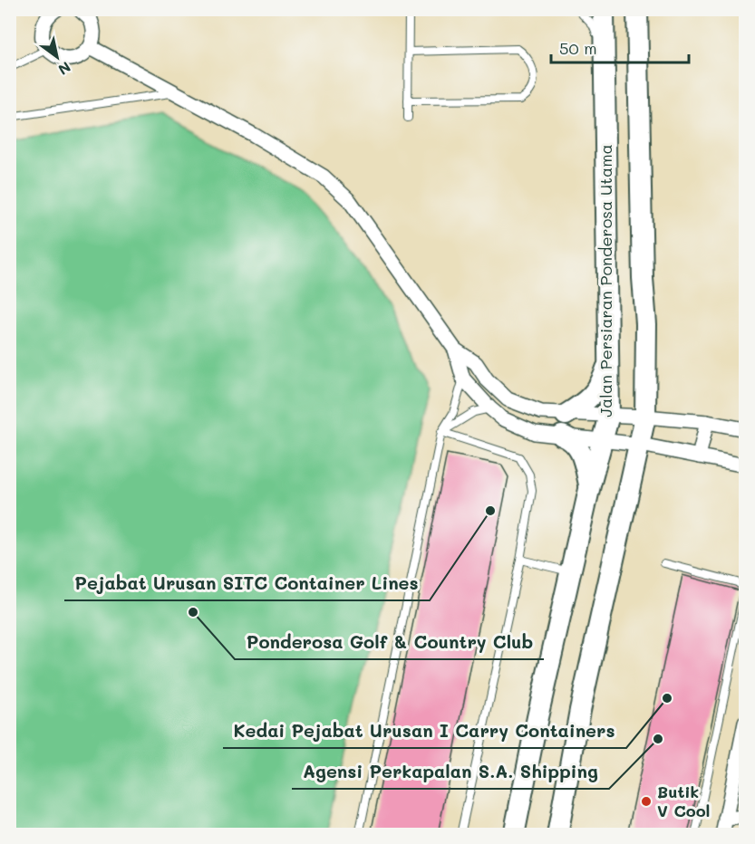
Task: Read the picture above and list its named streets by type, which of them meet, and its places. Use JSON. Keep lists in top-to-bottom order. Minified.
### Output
{"streets":{"main road":["Jalan Persiaran Ponderosa Utama"]},"places":["Pejabat Urusan SITC Container Lines","Ponderosa Golf & Country Club","Kedai Pejabat Urusan I Carry Containers","Agensi Perkapalan S.A. Shipping","Butik V Cool"],"scale_bar":"50 m","north":"bottom right"}
